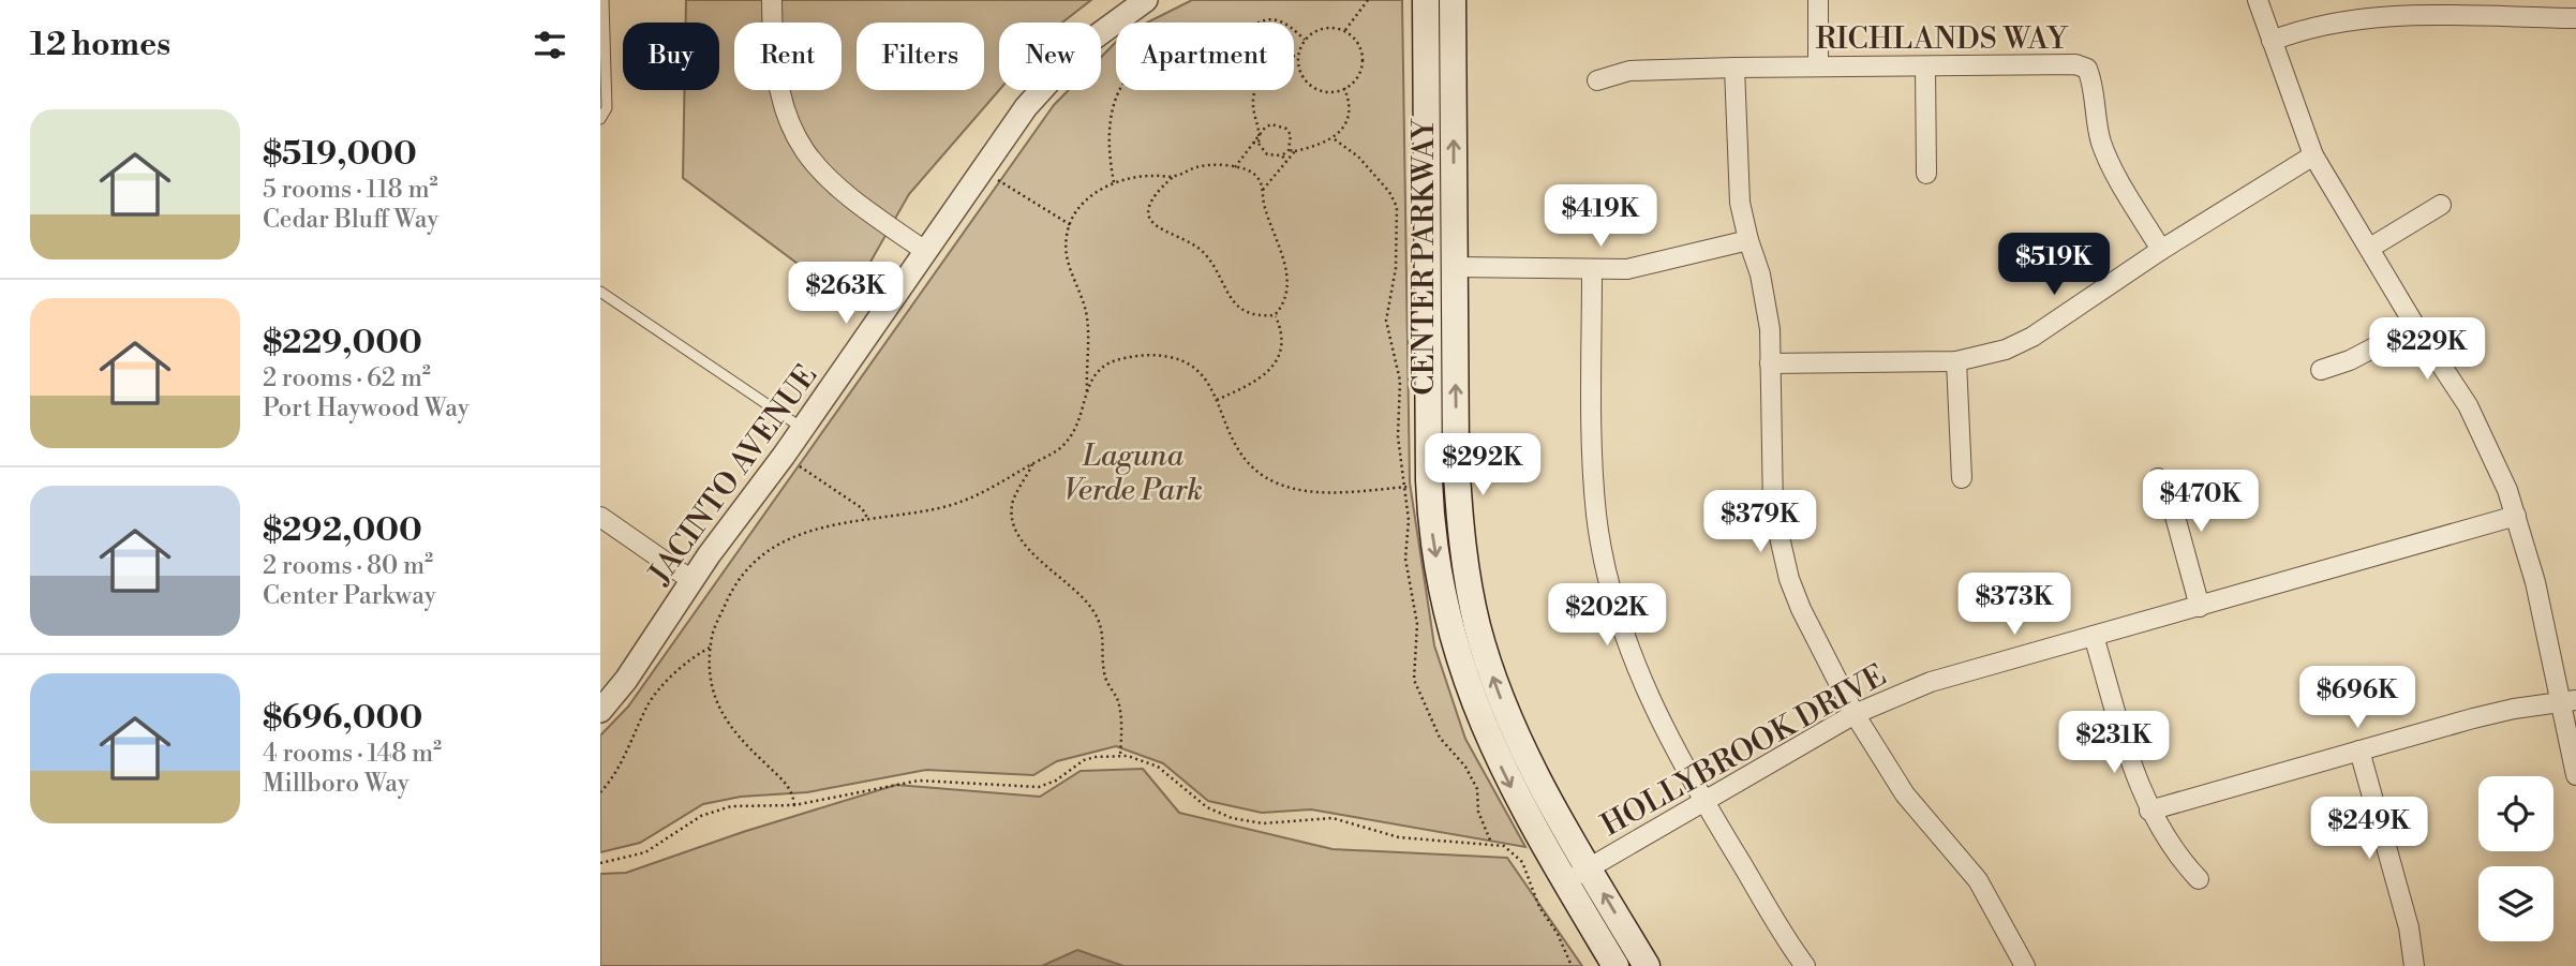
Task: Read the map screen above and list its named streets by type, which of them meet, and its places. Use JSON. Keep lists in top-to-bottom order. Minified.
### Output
{"streets":{"main road":["CENTER PARKWAY"],"street":["RICHLANDS WAY","JACINTO AVENUE","HOLLYBROOK DRIVE"]},"crossings":[["CENTER PARKWAY","HOLLYBROOK DRIVE"]],"parks":["Laguna Verde Park"],"page":{"heading":"12 homes","chip":["Buy","Rent","Filters","New","Apartment"],"list":[{"name":"$519,000","note":"5 rooms · 118 m² · Cedar Bluff Way"},{"name":"$229,000","note":"2 rooms · 62 m² · Port Haywood Way"},{"name":"$292,000","note":"2 rooms · 80 m² · Center Parkway"},{"name":"$696,000","note":"4 rooms · 148 m² · Millboro Way"}],"price":["$419K","$519K","$263K","$229K","$292K","$470K","$379K","$373K","$202K","$696K","$231K","$249K"]}}
